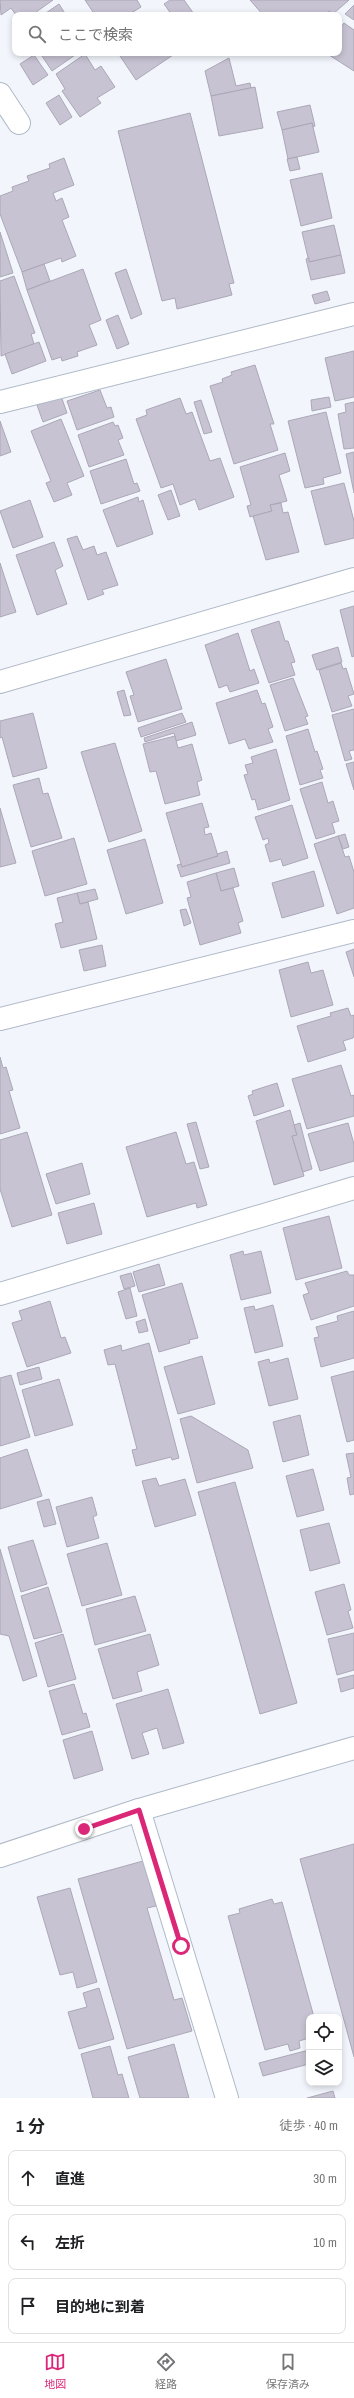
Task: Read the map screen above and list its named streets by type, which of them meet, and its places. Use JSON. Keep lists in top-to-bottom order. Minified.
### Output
{"page":{"search":"ここで検索","heading":["1 分","徒歩 · 40 m"],"list":[["直進","30 m"],["左折","10 m"],"目的地に到着"],"nav":["地図","経路","保存済み"]}}
